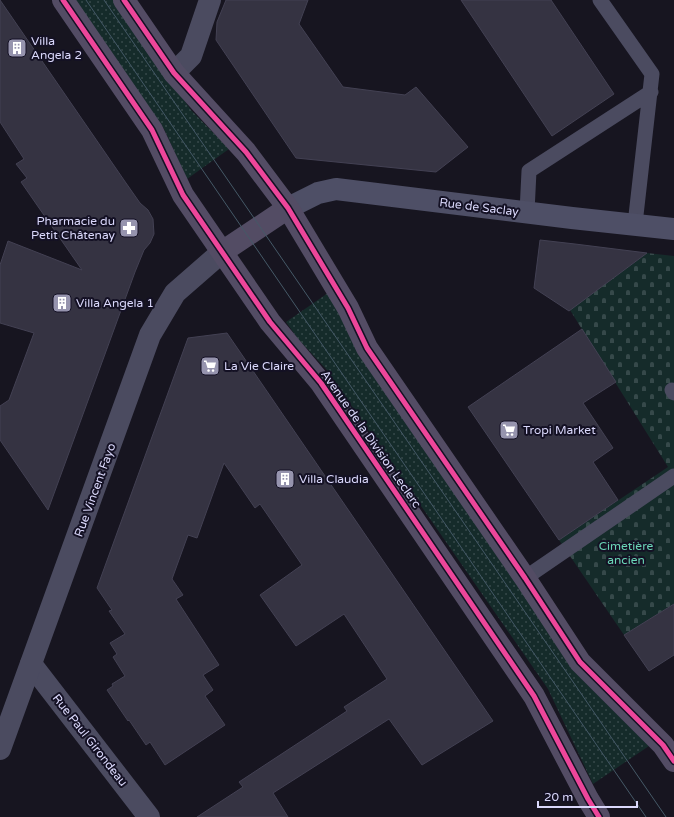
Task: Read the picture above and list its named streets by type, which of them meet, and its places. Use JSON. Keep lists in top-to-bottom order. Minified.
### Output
{"streets":{"main road":["Rue de Saclay","Avenue de la Division Leclerc"],"street":["Rue Vincent Fayo","Rue Paul Girondeau"]},"crossings":[["Avenue de la Division Leclerc","Rue Vincent Fayo"],["Rue Vincent Fayo","Rue Paul Girondeau"]],"parks":["Cimetière ancien"],"places":{"building":["Villa Angela 2","Villa Angela 1","Villa Claudia"],"pharmacy":["Pharmacie du Petit Châtenay"],"supermarket":["La Vie Claire","Tropi Market"]},"scale_bar":"20 m"}
